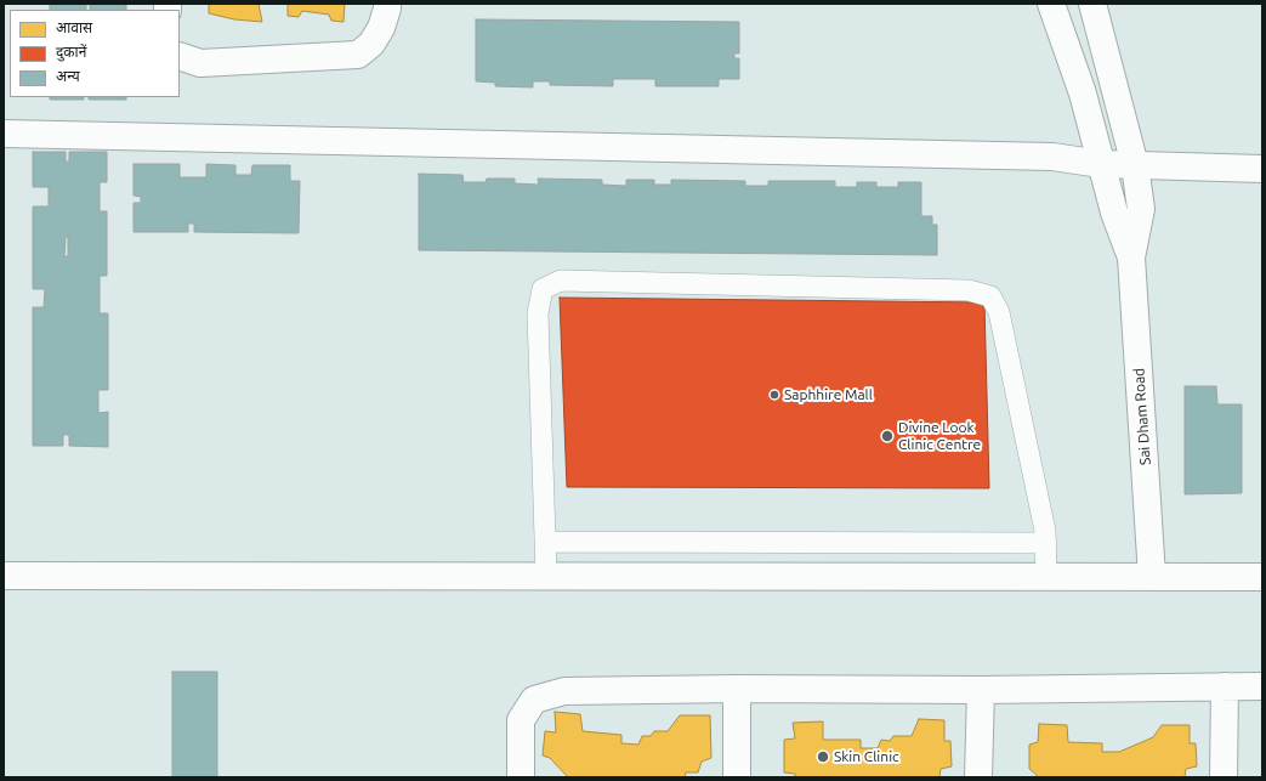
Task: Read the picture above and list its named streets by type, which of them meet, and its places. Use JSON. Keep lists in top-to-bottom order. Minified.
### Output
{"streets":{"street":["Sai Dham Road"]},"places":["Saphhire Mall","Divine Look Clinic Centre","Skin Clinic"],"legend":["आवास","दुकानें","अन्य"]}
